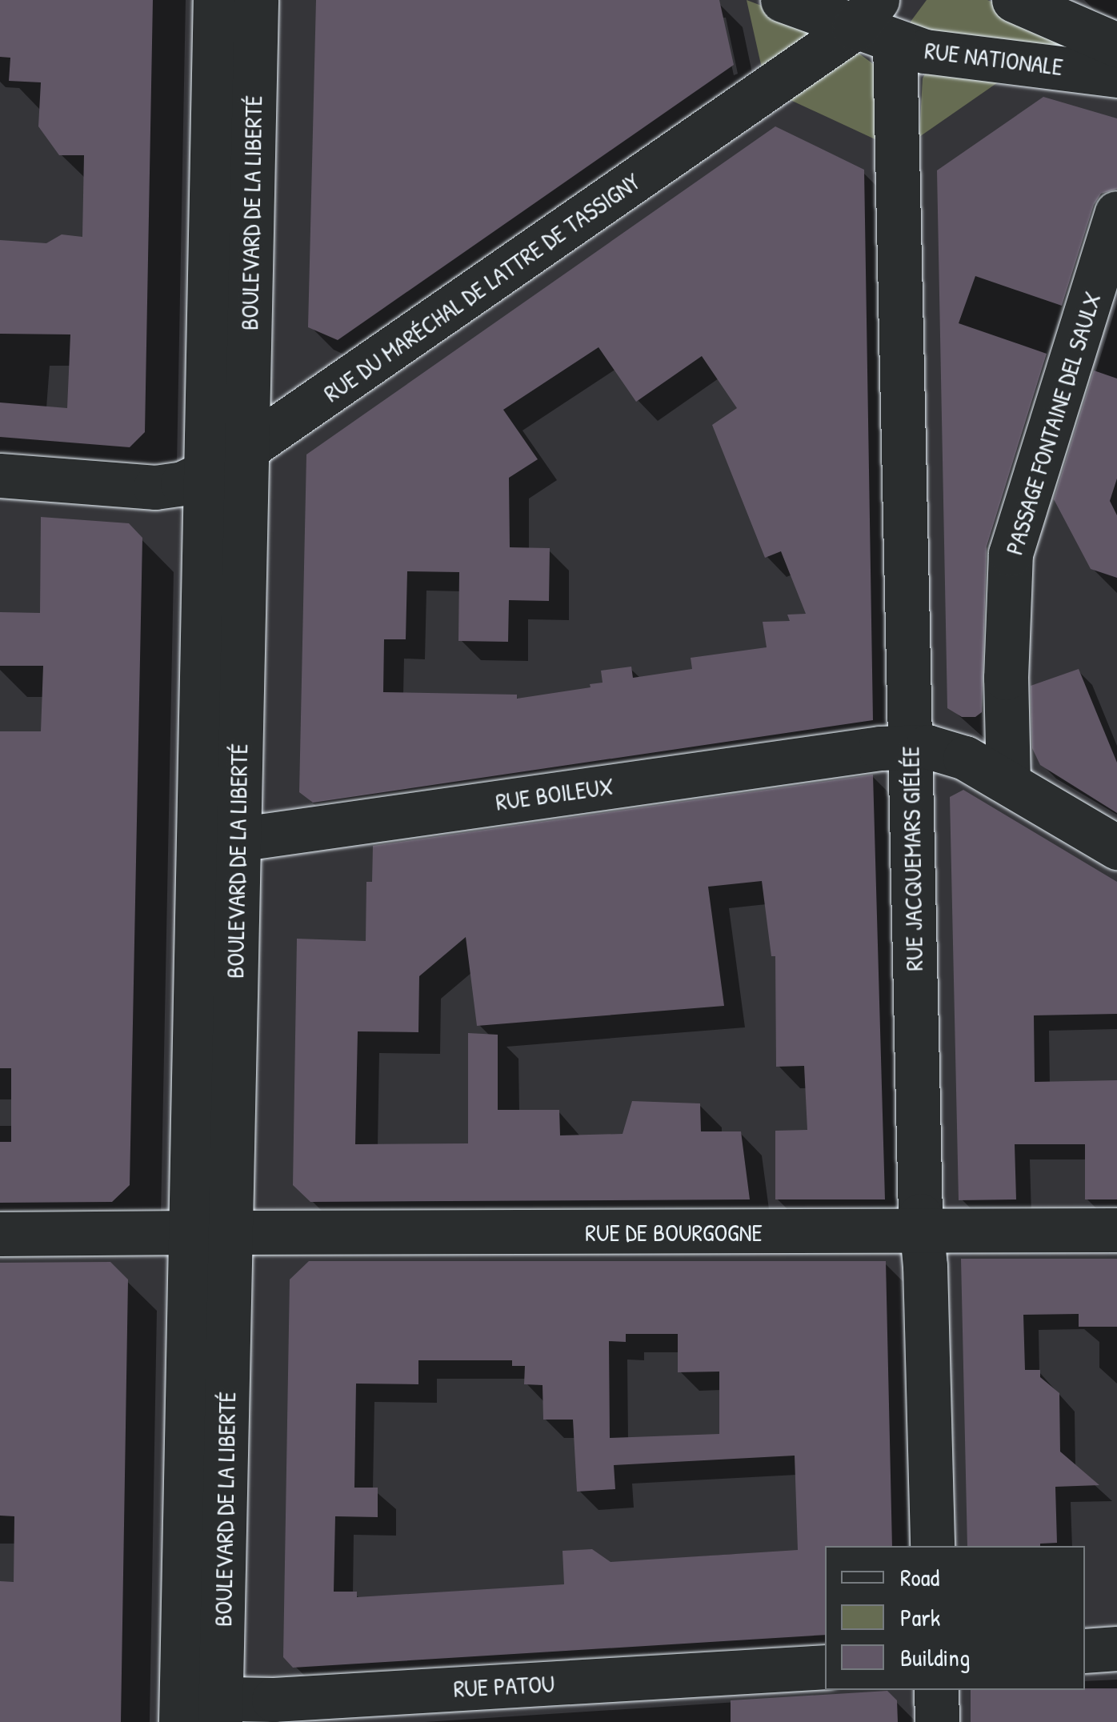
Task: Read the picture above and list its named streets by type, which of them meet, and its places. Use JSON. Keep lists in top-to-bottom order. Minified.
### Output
{"streets":{"street":["RUE NATIONALE","BOULEVARD DE LA LIBERTÉ","RUE DU MARÉCHAL DE LATTRE DE TASSIGNY","PASSAGE FONTAINE DEL SAULX","RUE BOILEUX","RUE JACQUEMARS GIÉLÉE","RUE DE BOURGOGNE","RUE PATOU"]},"crossings":[["RUE NATIONALE","RUE DU MARÉCHAL DE LATTRE DE TASSIGNY"],["RUE NATIONALE","RUE JACQUEMARS GIÉLÉE"],["BOULEVARD DE LA LIBERTÉ","RUE DU MARÉCHAL DE LATTRE DE TASSIGNY"],["BOULEVARD DE LA LIBERTÉ","RUE BOILEUX"],["BOULEVARD DE LA LIBERTÉ","RUE DE BOURGOGNE"],["BOULEVARD DE LA LIBERTÉ","RUE PATOU"],["RUE DU MARÉCHAL DE LATTRE DE TASSIGNY","RUE JACQUEMARS GIÉLÉE"],["PASSAGE FONTAINE DEL SAULX","RUE BOILEUX"],["RUE BOILEUX","RUE JACQUEMARS GIÉLÉE"],["RUE JACQUEMARS GIÉLÉE","RUE DE BOURGOGNE"]],"legend":["Road","Park","Building"]}
